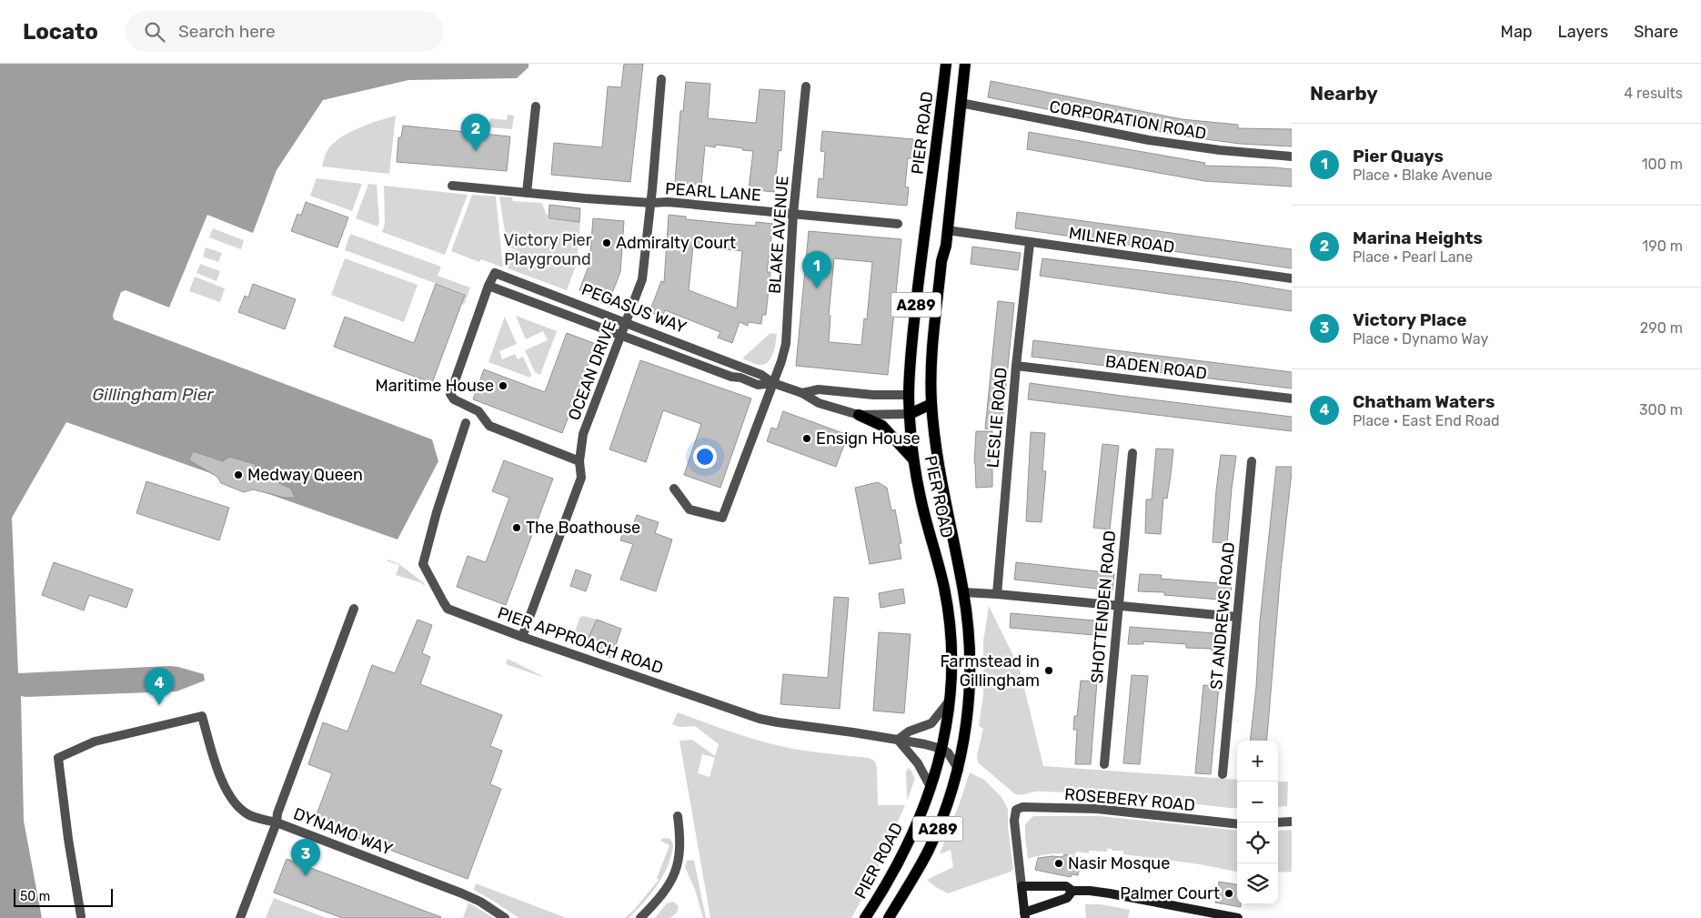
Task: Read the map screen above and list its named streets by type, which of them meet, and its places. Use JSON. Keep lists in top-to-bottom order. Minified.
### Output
{"streets":{"main road":["PIER ROAD","A289","PEGASUS WAY"],"street":["CORPORATION ROAD","PEARL LANE","BLAKE AVENUE","MILNER ROAD","BADEN ROAD","OCEAN DRIVE","LESLIE ROAD","SHOTTENDEN ROAD","ST ANDREWS ROAD","PIER APPROACH ROAD","ROSEBERY ROAD","DYNAMO WAY"]},"crossings":[["CORPORATION ROAD","PIER ROAD"],["PIER ROAD","MILNER ROAD"],["PIER ROAD","PEGASUS WAY"],["PIER ROAD","PIER APPROACH ROAD"],["PEARL LANE","BLAKE AVENUE"],["PEARL LANE","OCEAN DRIVE"],["BLAKE AVENUE","PEGASUS WAY"],["MILNER ROAD","LESLIE ROAD"],["PEGASUS WAY","OCEAN DRIVE"],["BADEN ROAD","LESLIE ROAD"],["OCEAN DRIVE","PIER APPROACH ROAD"]],"water":["Gillingham Pier"],"parks":["Victory Pier Playground"],"places":["Admiralty Court","Maritime House","Ensign House","Medway Queen","The Boathouse","Farmstead in Gillingham","Nasir Mosque","Palmer Court"],"scale_bar":"50 m","page":{"header":"Locato","search":"Search here","nav":["Map","Layers","Share"],"heading":["Nearby","4 results"],"pins":["2","1","4","3"],"list":[{"mark":"1","name":"Pier Quays","note":"Place · Blake Avenue","value":"100 m"},{"mark":"2","name":"Marina Heights","note":"Place · Pearl Lane","value":"190 m"},{"mark":"3","name":"Victory Place","note":"Place · Dynamo Way","value":"290 m"},{"mark":"4","name":"Chatham Waters","note":"Place · East End Road","value":"300 m"}],"map_buttons":["+","−"],"scale":"50 m"}}
